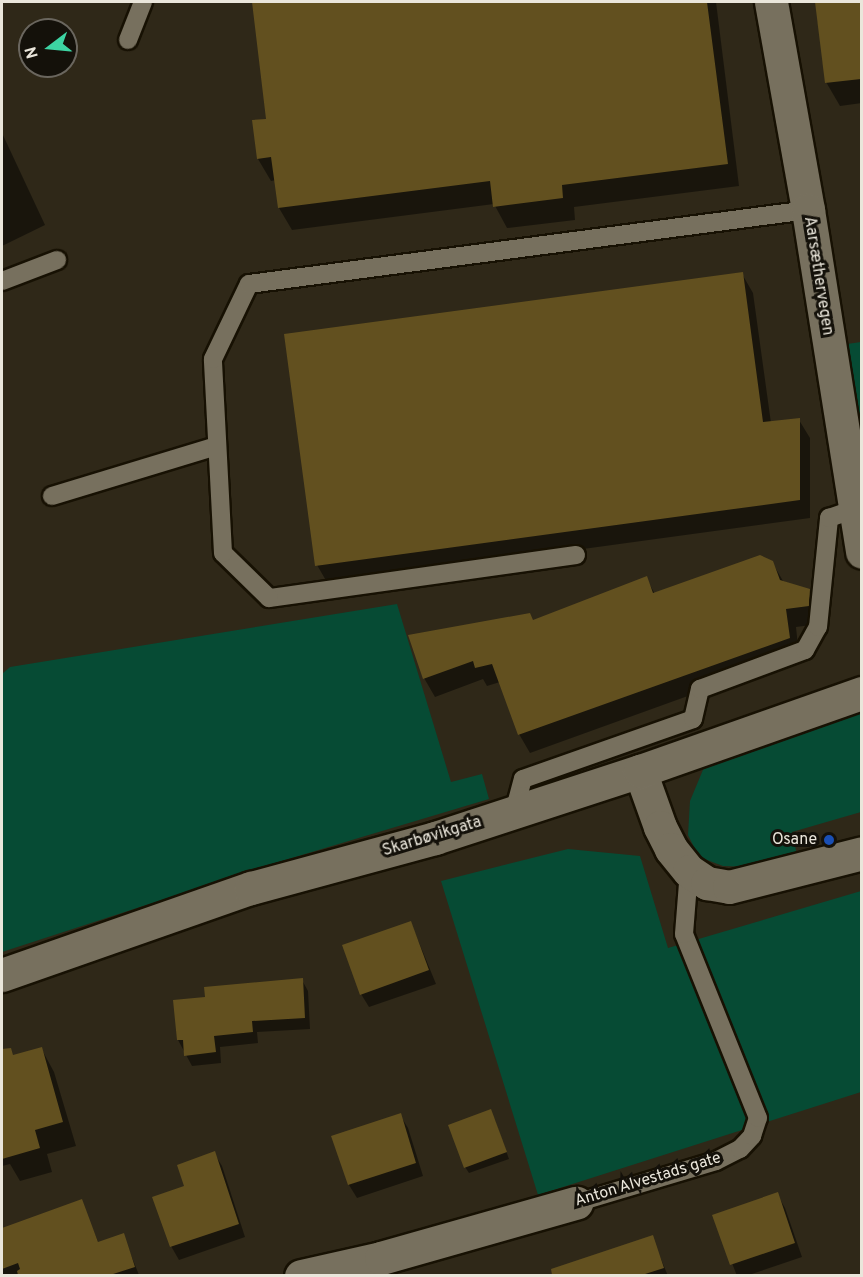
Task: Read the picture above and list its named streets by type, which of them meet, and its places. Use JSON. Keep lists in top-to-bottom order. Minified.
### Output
{"streets":{"street":["Aarsæthervegen","Skarbøvikgata","Anton Alvestads gate"]},"places":["Osane"],"north":"left"}
